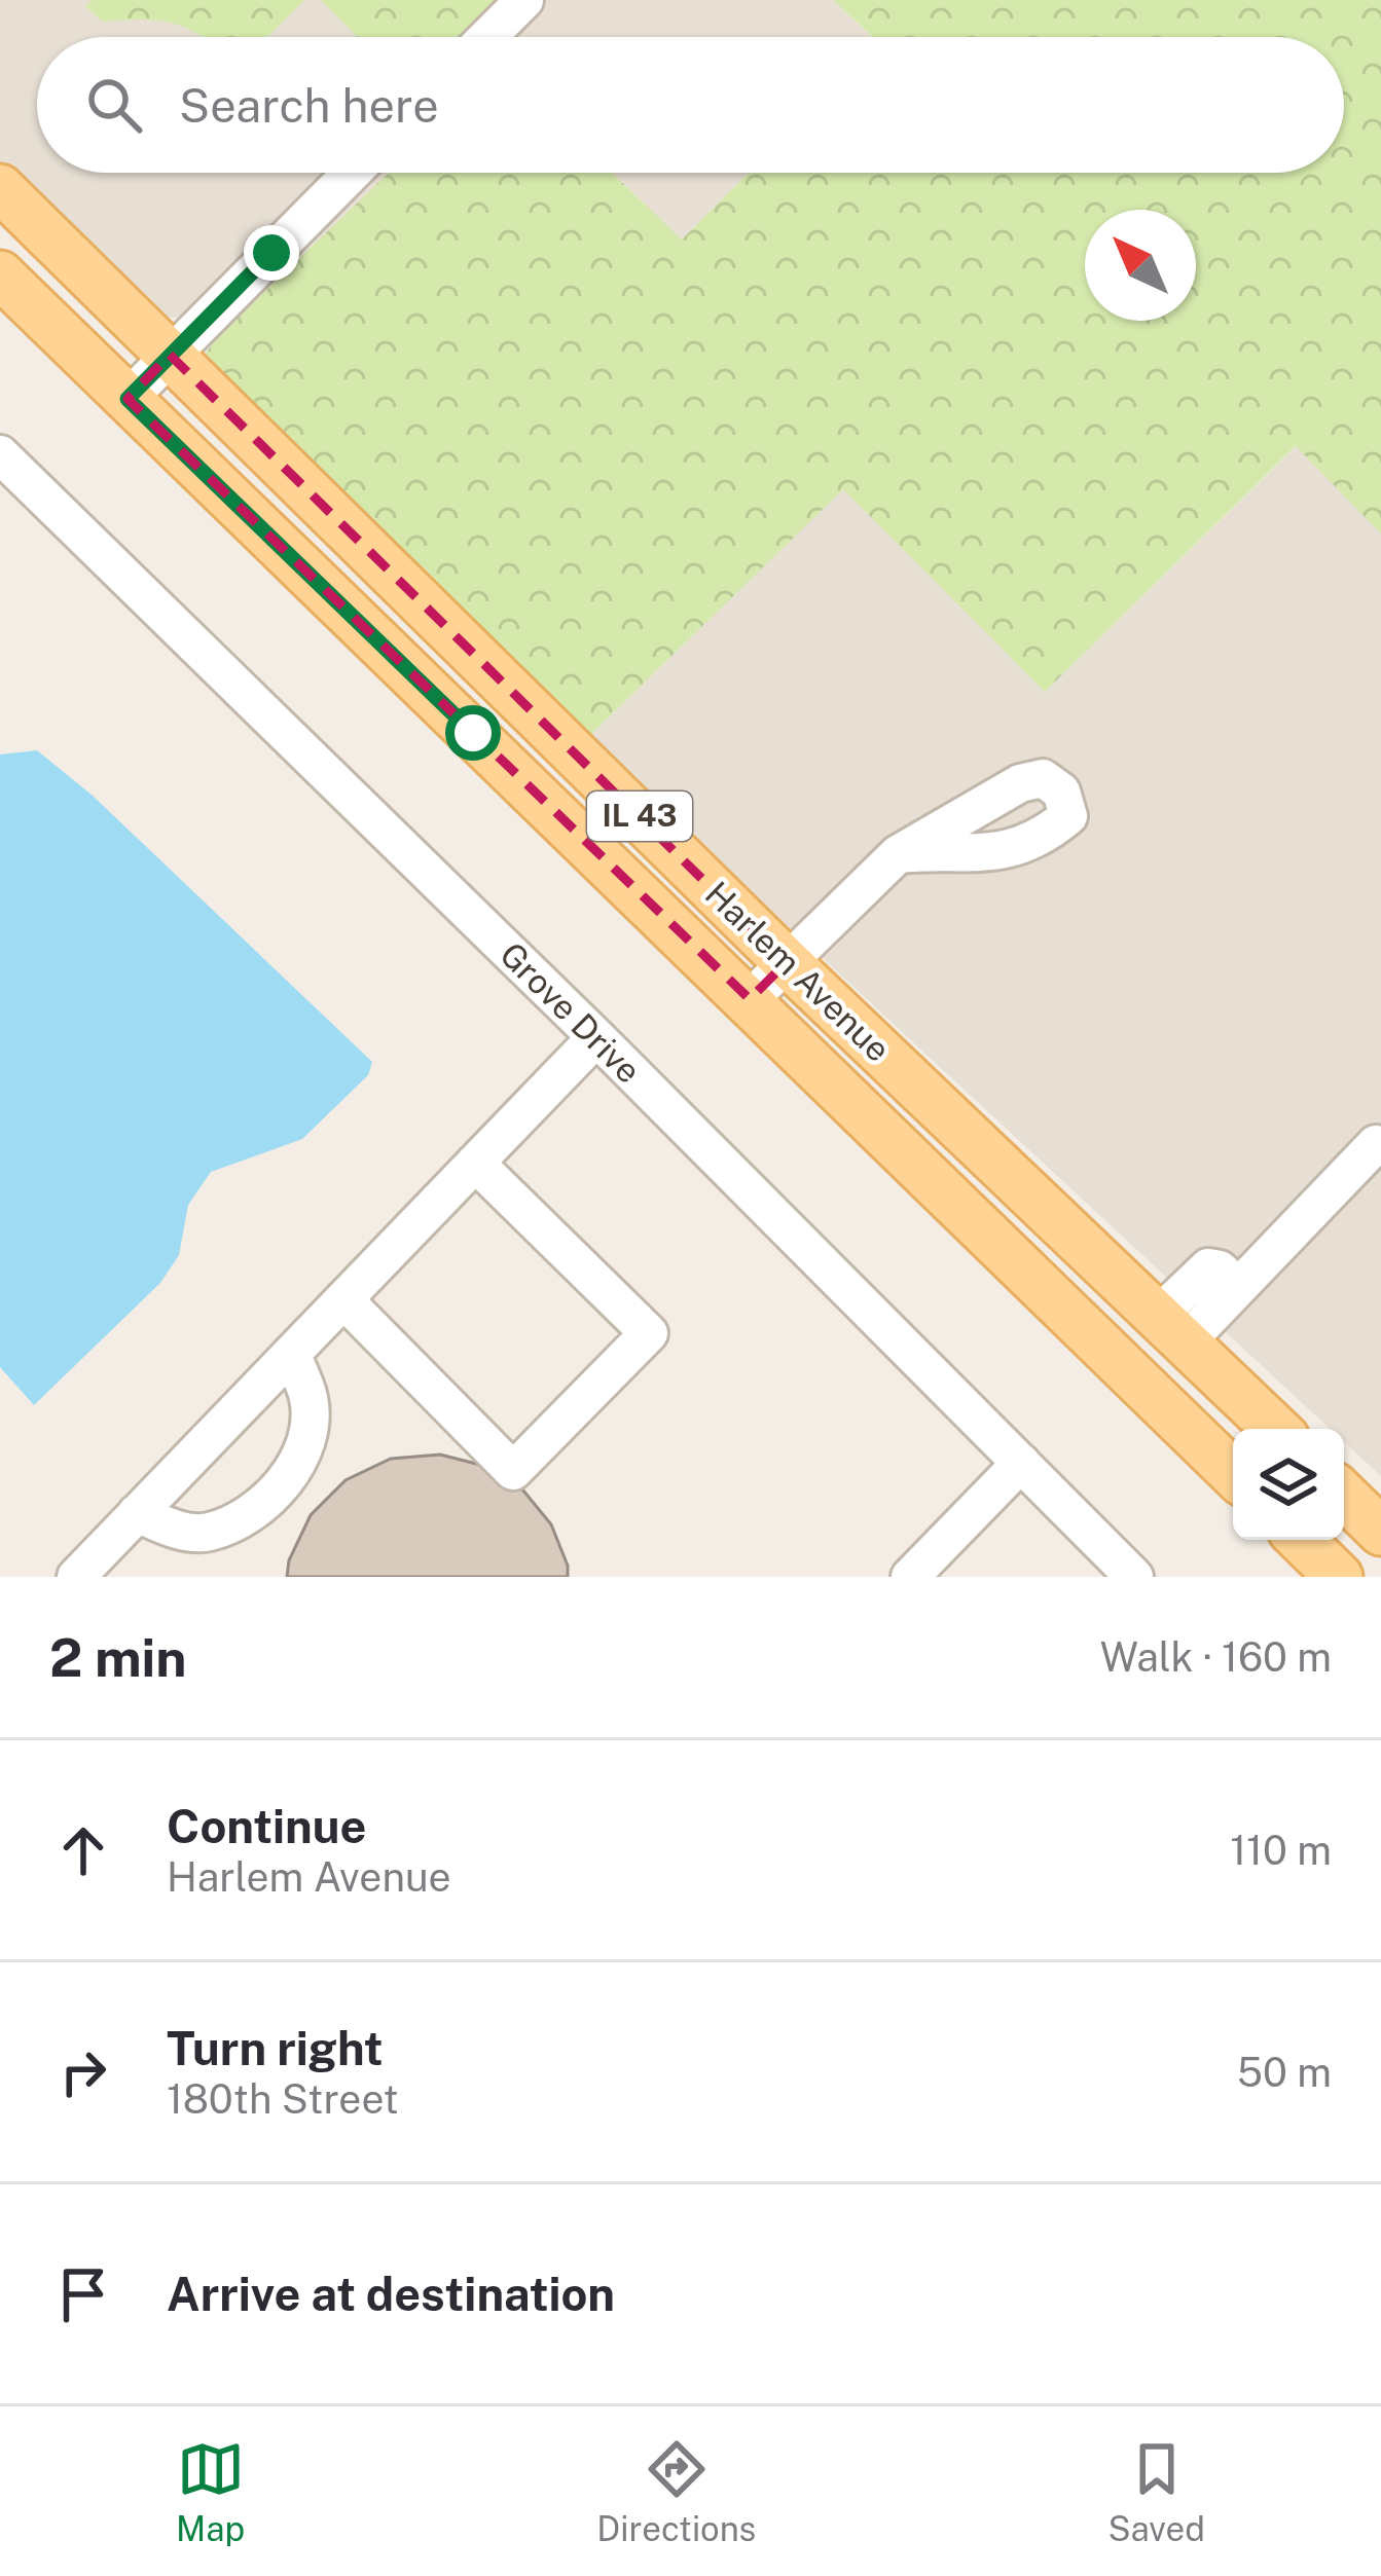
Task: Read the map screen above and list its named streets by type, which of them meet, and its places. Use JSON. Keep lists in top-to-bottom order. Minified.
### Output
{"streets":{"main road":["IL 43","Harlem Avenue"],"street":["Grove Drive"]},"north":"top left","page":{"search":"Search here","heading":["2 min","Walk · 160 m"],"list":[["Continue","Harlem Avenue","110 m"],["Turn right","180th Street","50 m"],"Arrive at destination"],"nav":["Map","Directions","Saved"]}}
